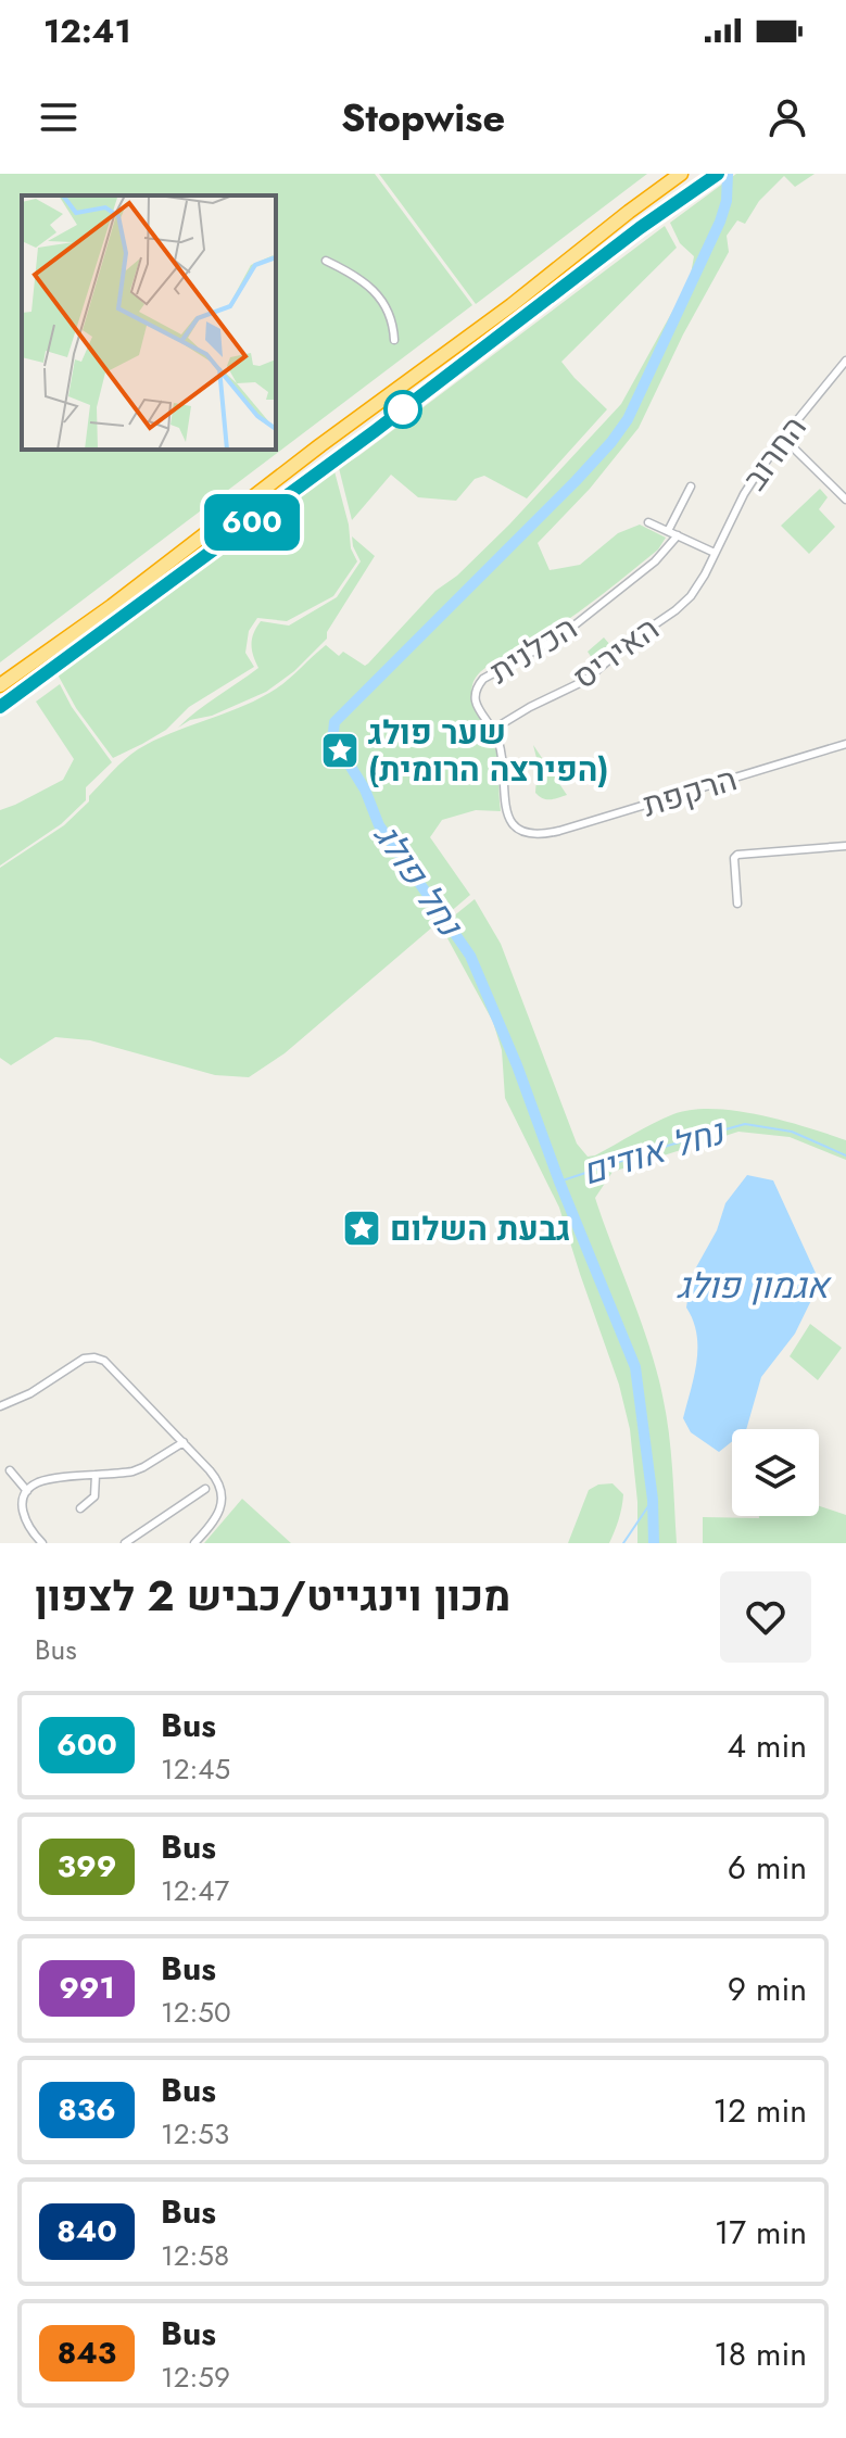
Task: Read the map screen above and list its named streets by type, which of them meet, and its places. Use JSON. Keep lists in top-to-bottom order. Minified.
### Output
{"streets":{"street":["החרוב","הכלנית","האיריס","הרקפת"]},"crossings":[["החרוב","האיריס"],["הכלנית","האיריס"],["הכלנית","הרקפת"]],"water":["נחל פולג","נחל אודים","אגמון פולג"],"places":{"place":["שער פולג (הפירצה הרומית)","גבעת השלום"]},"lines":["bus line 600"],"page":{"status":"12:41","header":"Stopwise","on_map":"600","heading":["מכון וינגייט/כביש 2 לצפון","Bus"],"list":[{"mark":"600","name":"Bus","note":"12:45","value":"4 min"},{"mark":"399","name":"Bus","note":"12:47","value":"6 min"},{"mark":"991","name":"Bus","note":"12:50","value":"9 min"},{"mark":"836","name":"Bus","note":"12:53","value":"12 min"},{"mark":"840","name":"Bus","note":"12:58","value":"17 min"},{"mark":"843","name":"Bus","note":"12:59","value":"18 min"}]}}
